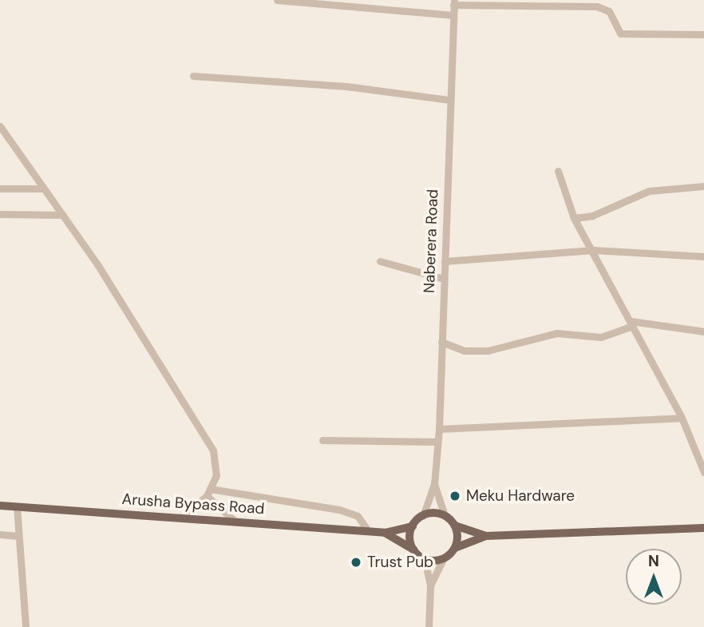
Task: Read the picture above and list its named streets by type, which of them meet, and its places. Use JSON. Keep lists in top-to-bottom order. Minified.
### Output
{"streets":{"main road":["Arusha Bypass Road"],"street":["Naberera Road"]},"crossings":[["Naberera Road","Arusha Bypass Road"]],"places":["Meku Hardware","Trust Pub"],"north":"top"}
